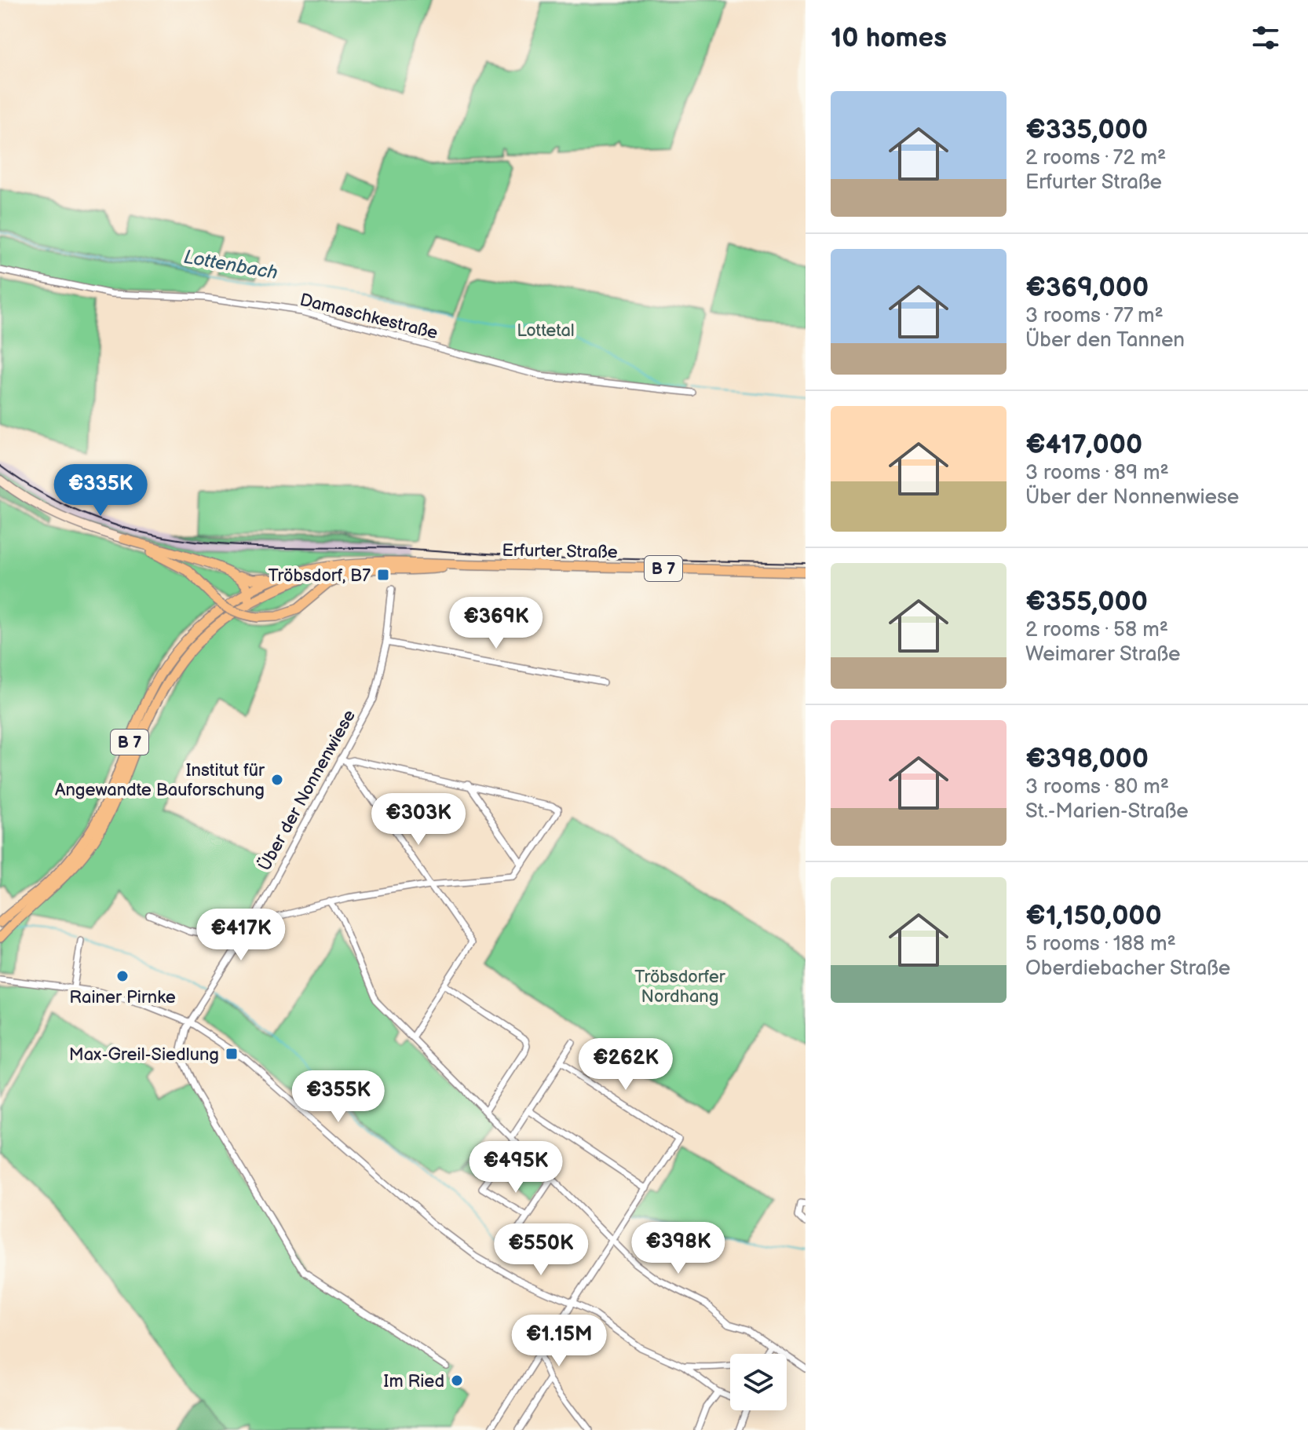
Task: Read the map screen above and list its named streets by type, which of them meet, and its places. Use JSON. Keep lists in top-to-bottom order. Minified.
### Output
{"streets":{"main road":["Erfurter Straße","B 7"],"street":["Damaschkestraße","Über der Nonnenwiese"]},"crossings":[["Erfurter Straße","B 7"]],"water":["Lottenbach"],"parks":["Lottetal","Tröbsdorfer Nordhang"],"places":{"transit":["Tröbsdorf, B7","Max-Greil-Siedlung"],"other":["Institut für Angewandte Bauforschung","Rainer Pirnke","Im Ried"]},"page":{"heading":"10 homes","list":[{"name":"€335,000","note":"2 rooms · 72 m² · Erfurter Straße"},{"name":"€369,000","note":"3 rooms · 77 m² · Über den Tannen"},{"name":"€417,000","note":"3 rooms · 89 m² · Über der Nonnenwiese"},{"name":"€355,000","note":"2 rooms · 58 m² · Weimarer Straße"},{"name":"€398,000","note":"3 rooms · 80 m² · St.-Marien-Straße"},{"name":"€1,150,000","note":"5 rooms · 188 m² · Oberdiebacher Straße"}],"price":["€335K","€369K","€303K","€417K","€262K","€355K","€495K","€398K","€550K","€1.15M"]}}
